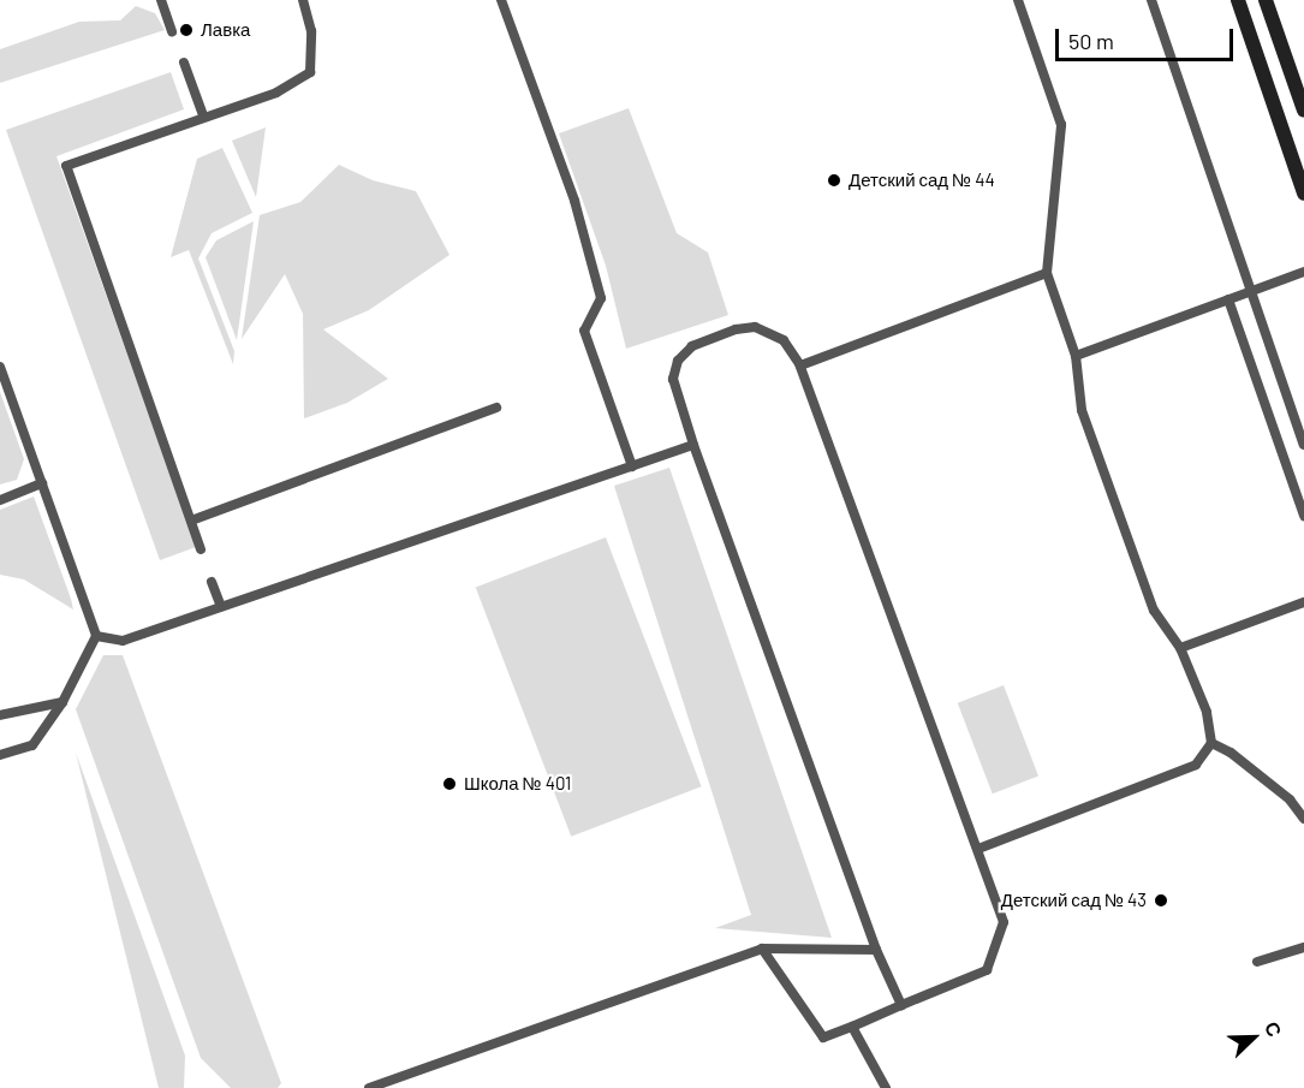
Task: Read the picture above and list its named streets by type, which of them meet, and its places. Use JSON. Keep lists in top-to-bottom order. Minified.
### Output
{"places":["Лавка","Детский сад № 44","Школа № 401","Детский сад № 43"],"scale_bar":"50 m","north":"top right"}
